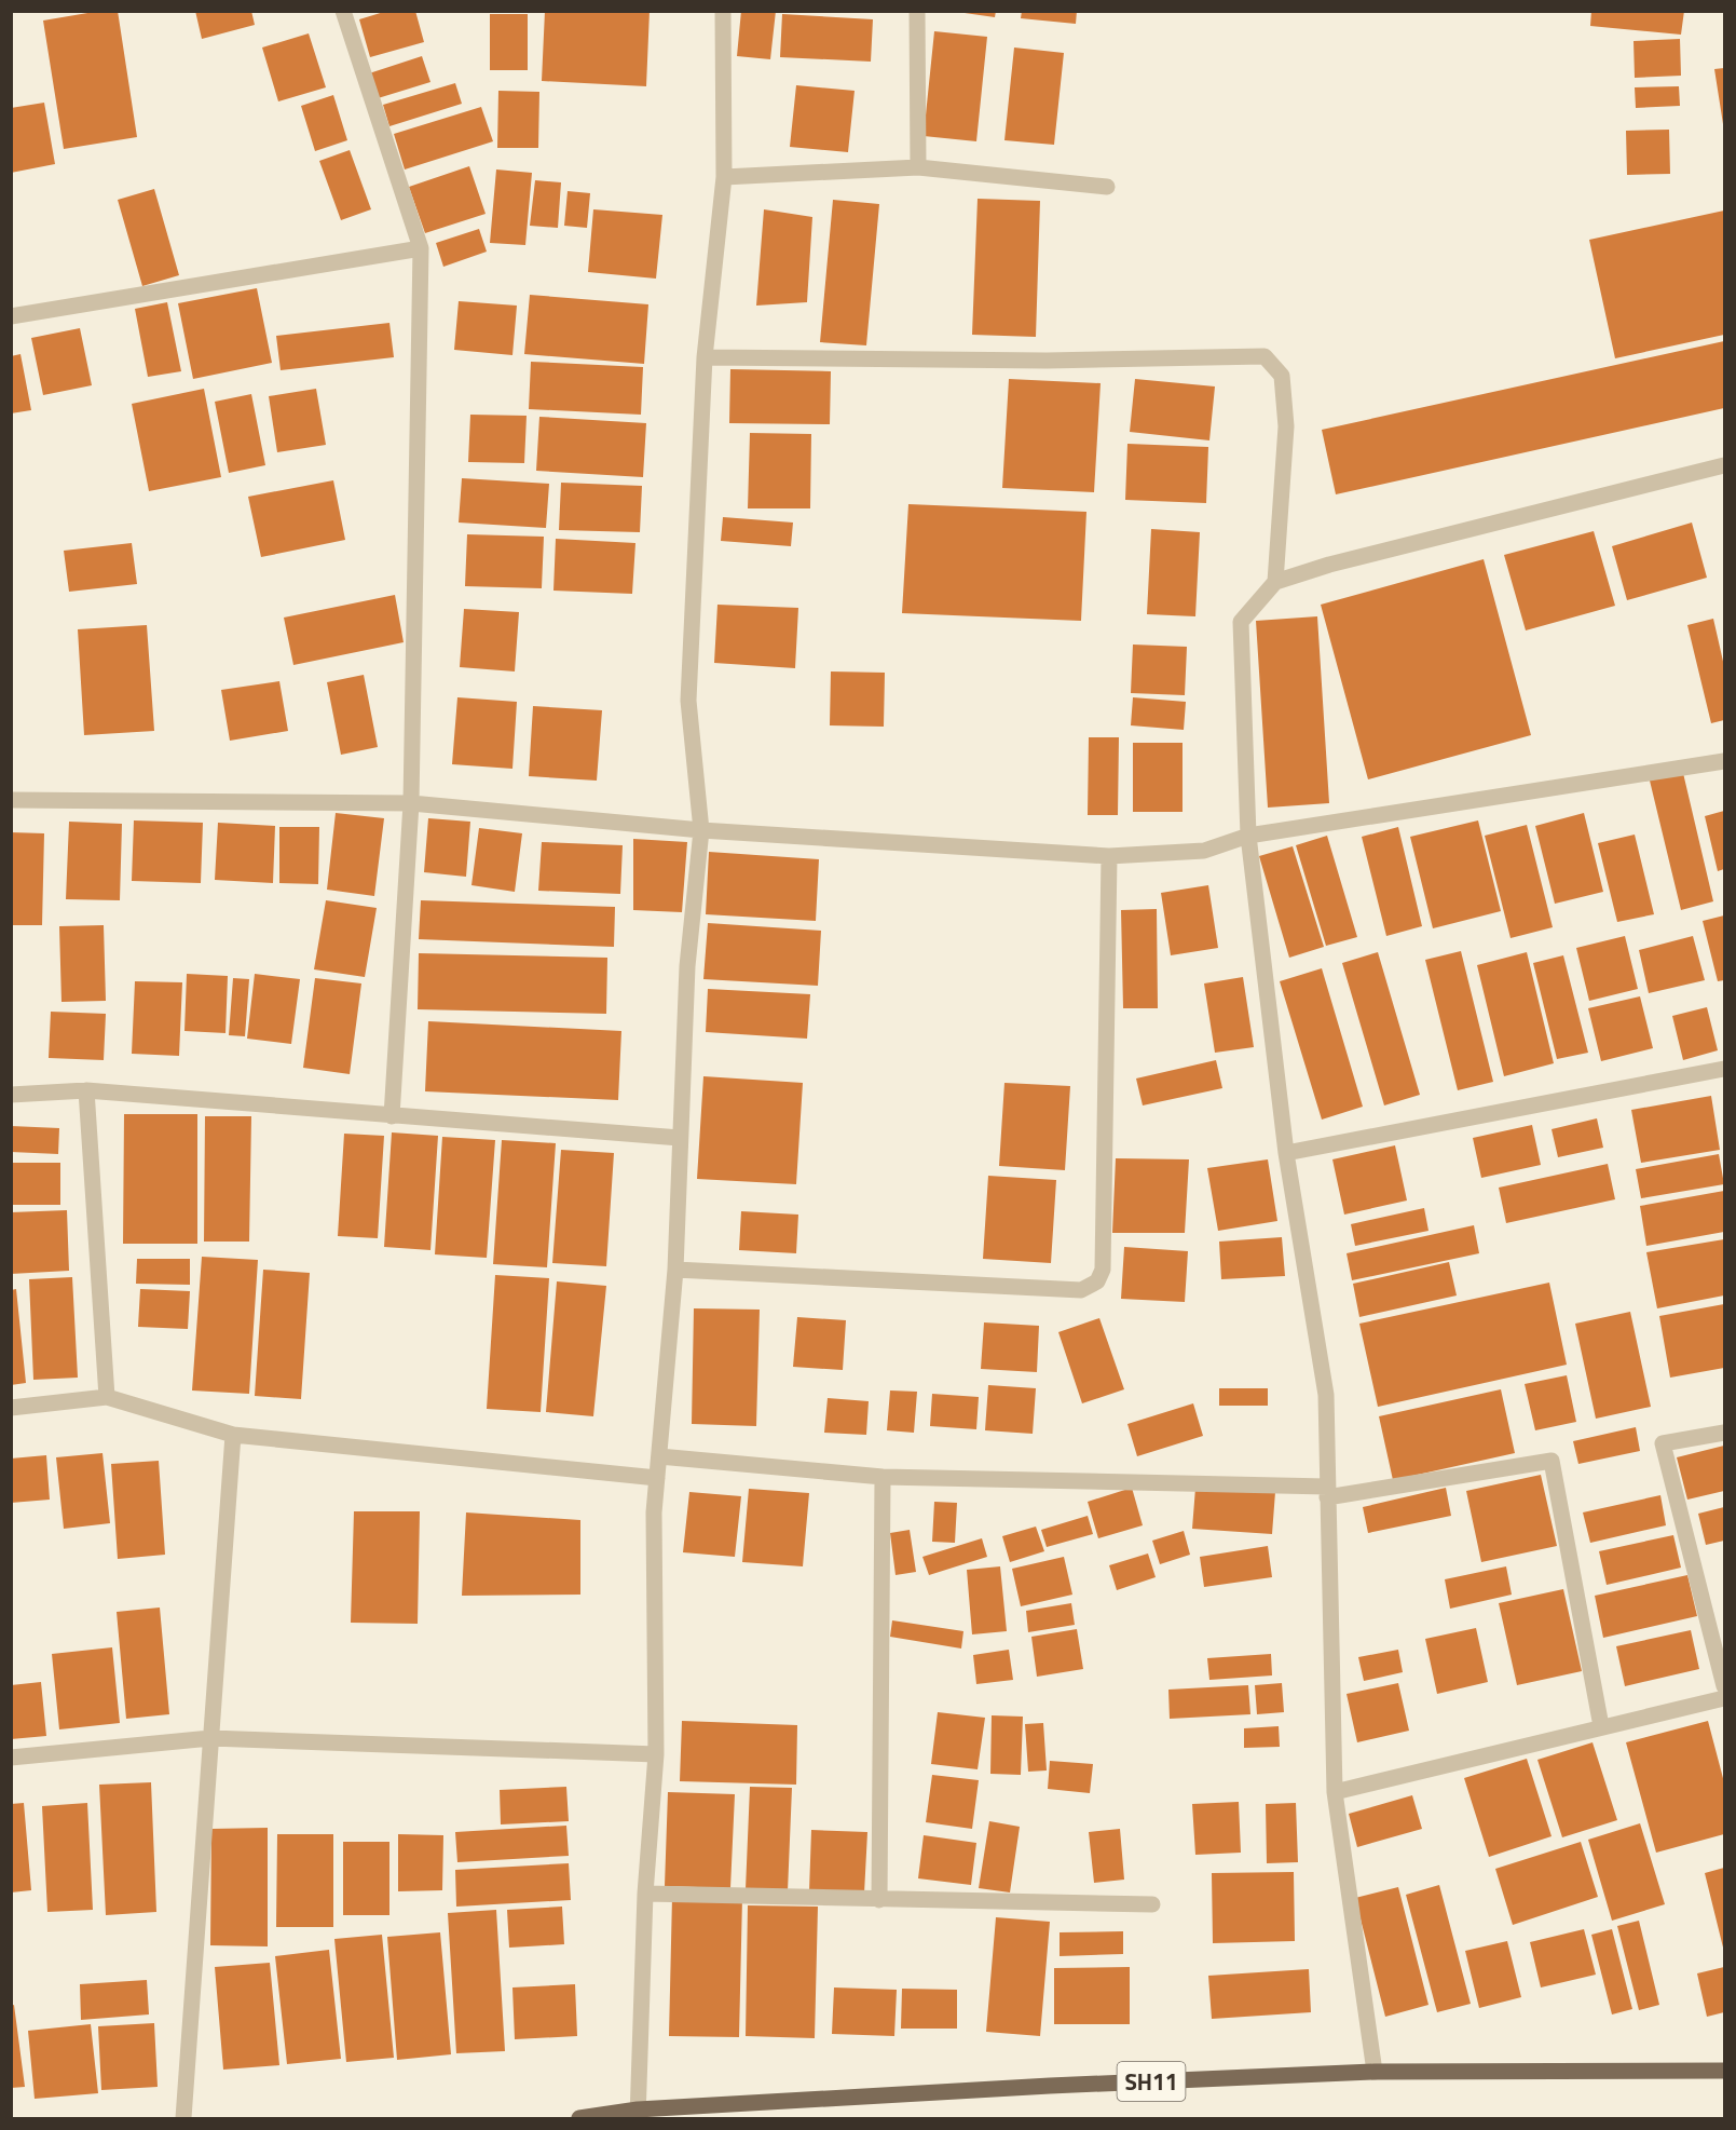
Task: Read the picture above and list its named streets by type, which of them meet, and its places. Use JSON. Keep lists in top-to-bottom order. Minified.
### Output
{"streets":{"main road":["SH11"]}}
